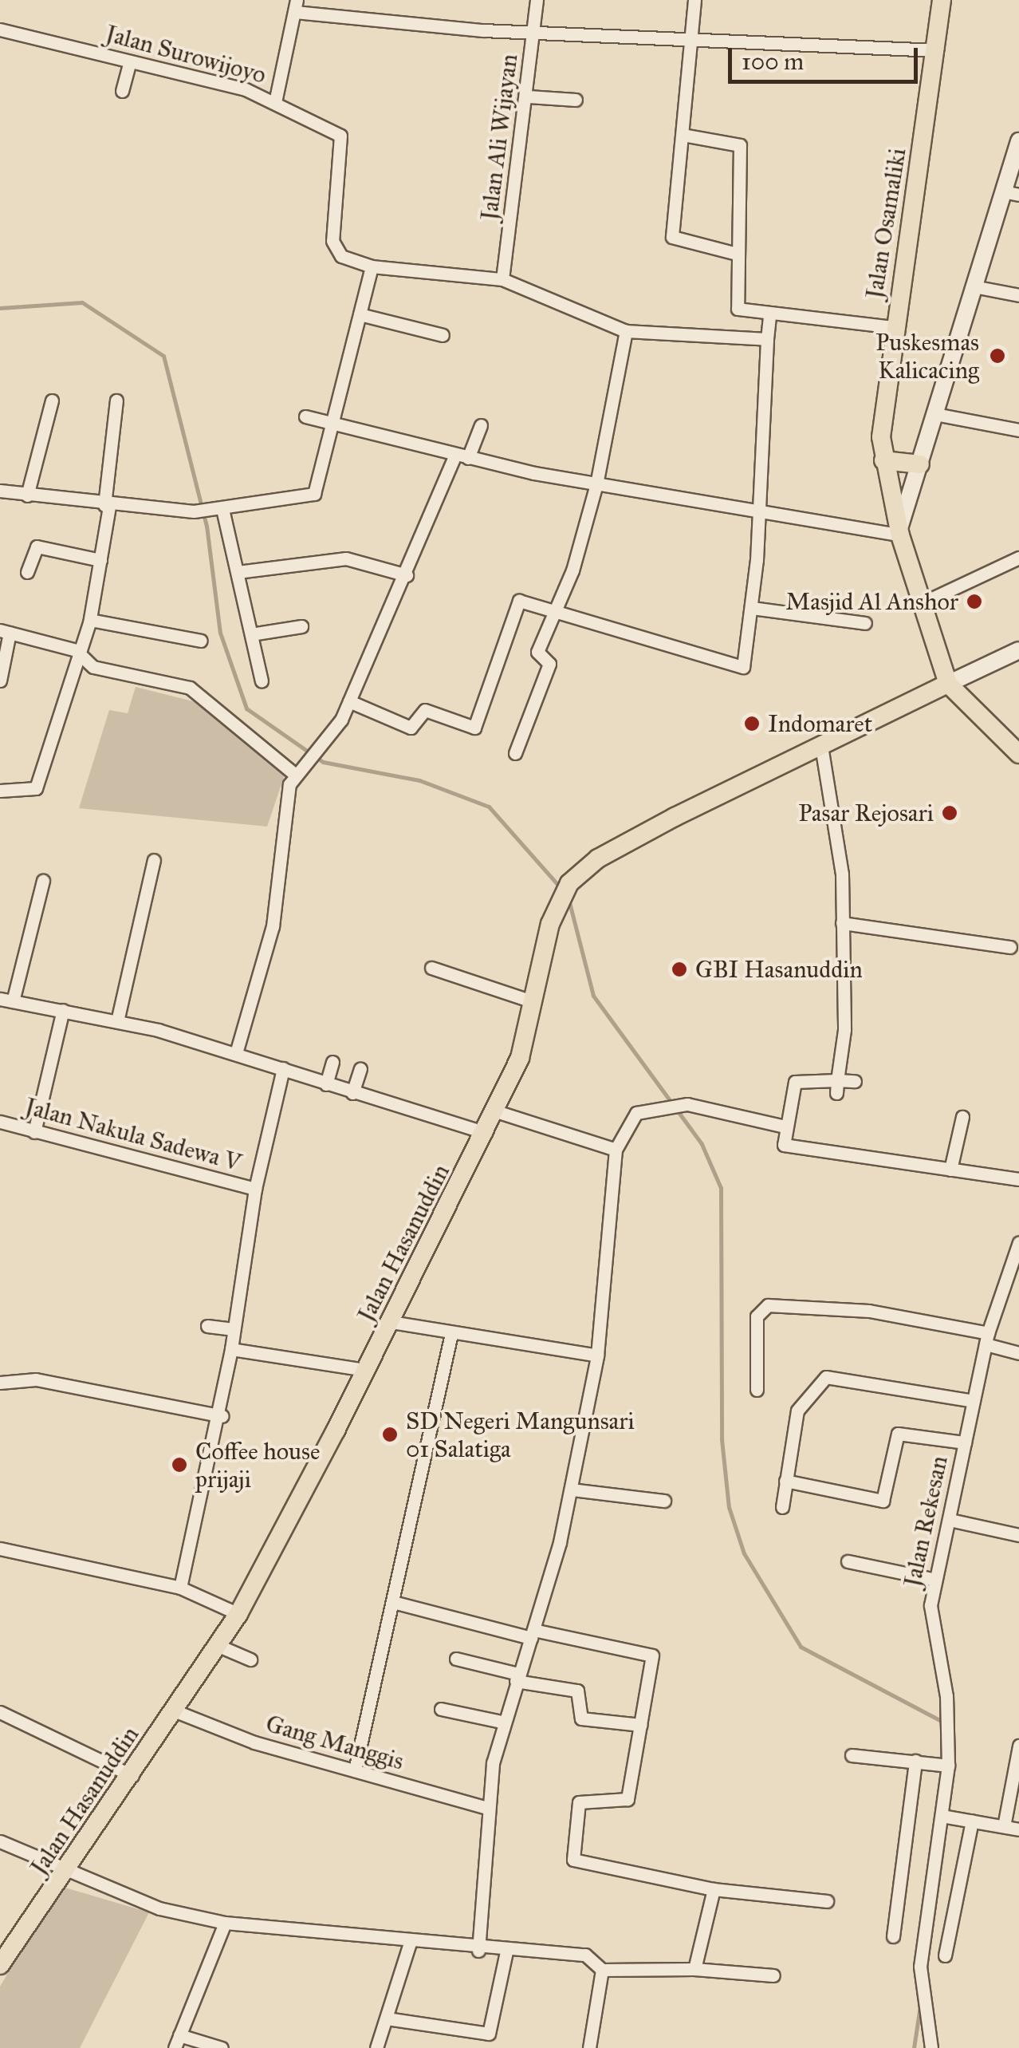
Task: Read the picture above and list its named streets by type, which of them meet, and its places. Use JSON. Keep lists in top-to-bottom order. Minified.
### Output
{"streets":{"main road":["Jalan Osamaliki","Jalan Hasanuddin"],"street":["Jalan Surowijoyo","Jalan Ali Wijayan","Jalan Nakula Sadewa V","Jalan Rekesan","Gang Manggis"]},"crossings":[["Jalan Osamaliki","Jalan Hasanuddin"],["Jalan Hasanuddin","Gang Manggis"]],"places":["Puskesmas Kalicacing","Masjid Al Anshor","Indomaret","Pasar Rejosari","GBI Hasanuddin","SD Negeri Mangunsari 01 Salatiga","Coffee house prijaji"],"scale_bar":"100 m"}
